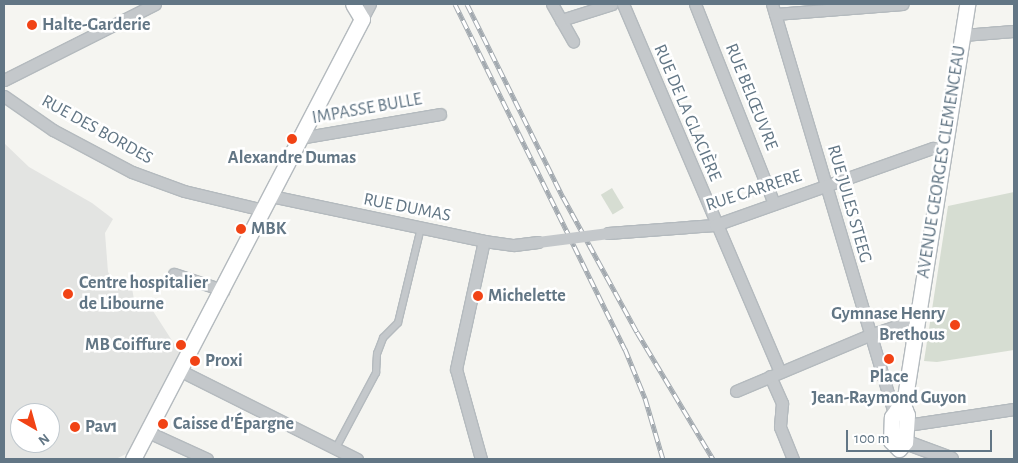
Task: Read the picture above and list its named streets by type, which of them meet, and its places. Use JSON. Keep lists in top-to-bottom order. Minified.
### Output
{"streets":{"main road":["AVENUE GEORGES CLEMENCEAU"],"street":["RUE BELŒUVRE","IMPASSE BULLE","RUE DE LA GLACIÈRE","RUE DES BORDES","RUE CARRERE","RUE JULES STEEG","RUE DUMAS"]},"crossings":[["RUE BELŒUVRE","RUE CARRERE"],["RUE DE LA GLACIÈRE","RUE CARRERE"],["AVENUE GEORGES CLEMENCEAU","RUE CARRERE"],["AVENUE GEORGES CLEMENCEAU","RUE JULES STEEG"],["RUE CARRERE","RUE JULES STEEG"],["RUE CARRERE","RUE DUMAS"]],"places":["Halte-Garderie","Alexandre Dumas","MBK","Centre hospitalier de Libourne","Michelette","Gymnase Henry Brethous","MB Coiffure","Place Jean-Raymond Guyon","Proxi","Caisse d'Épargne","Pav1"],"scale_bar":"100 m","north":"bottom right"}
